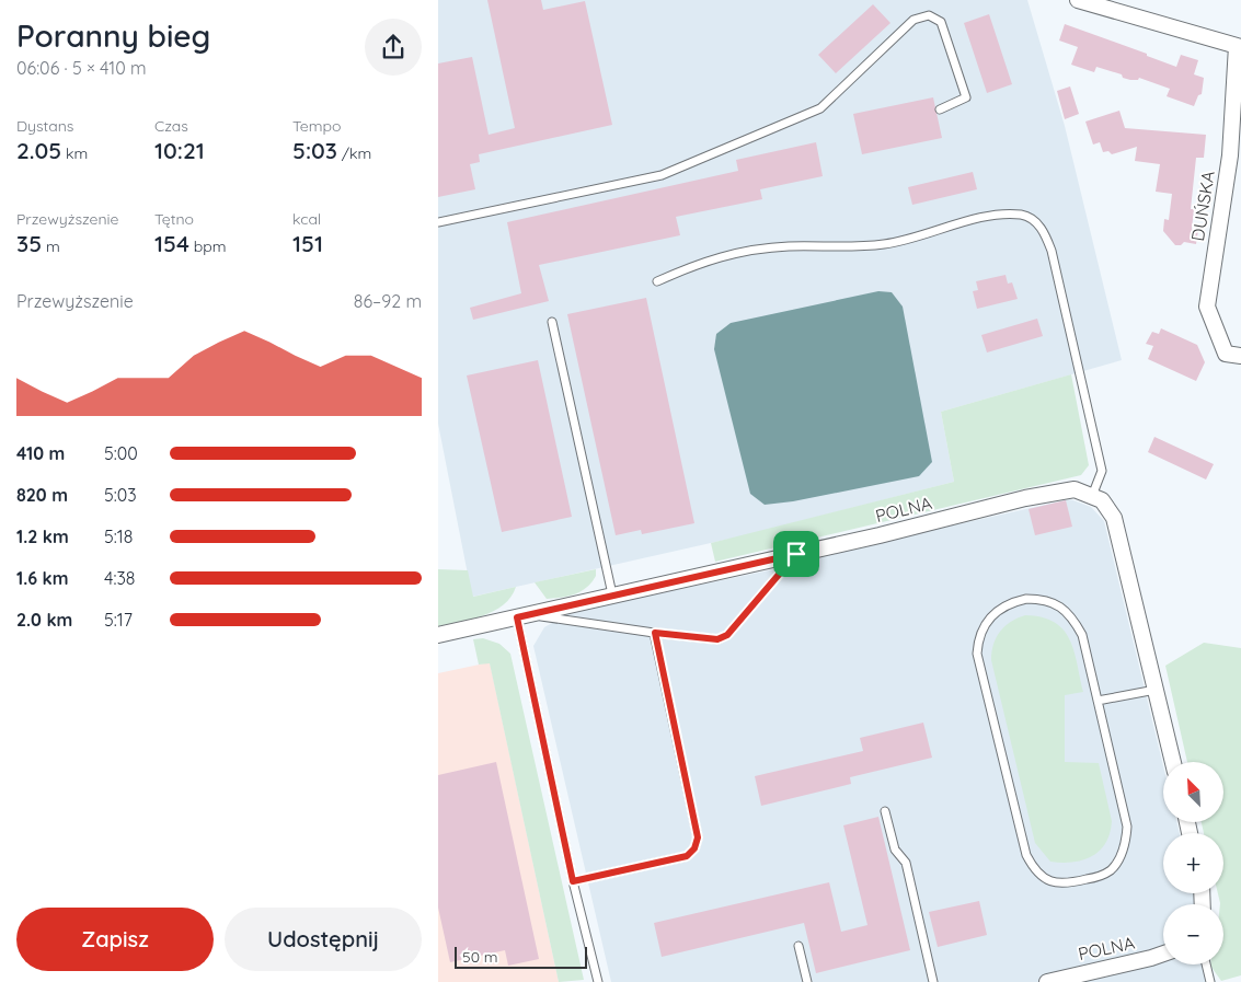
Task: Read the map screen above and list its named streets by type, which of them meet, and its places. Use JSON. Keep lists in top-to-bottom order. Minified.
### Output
{"streets":{"street":["DUŃSKA","POLNA"]},"scale_bar":"50 m","north":"top left","page":{"heading":["Poranny bieg","06:06 · 5 × 410 m"],"stats":[["Dystans","2.05 km"],["Czas","10:21"],["Tempo","5:03 /km"],["Przewyższenie","35 m"],["Tętno","154 bpm"],["kcal","151"]],"chart":["Przewyższenie","86–92 m"],"list":[{"name":"410 m","note":"5:00"},{"name":"820 m","note":"5:03"},{"name":"1.2 km","note":"5:18"},{"name":"1.6 km","note":"4:38"},{"name":"2.0 km","note":"5:17"}],"map_buttons":["+","−"],"buttons":["Zapisz","Udostępnij"],"scale":"50 m"}}
